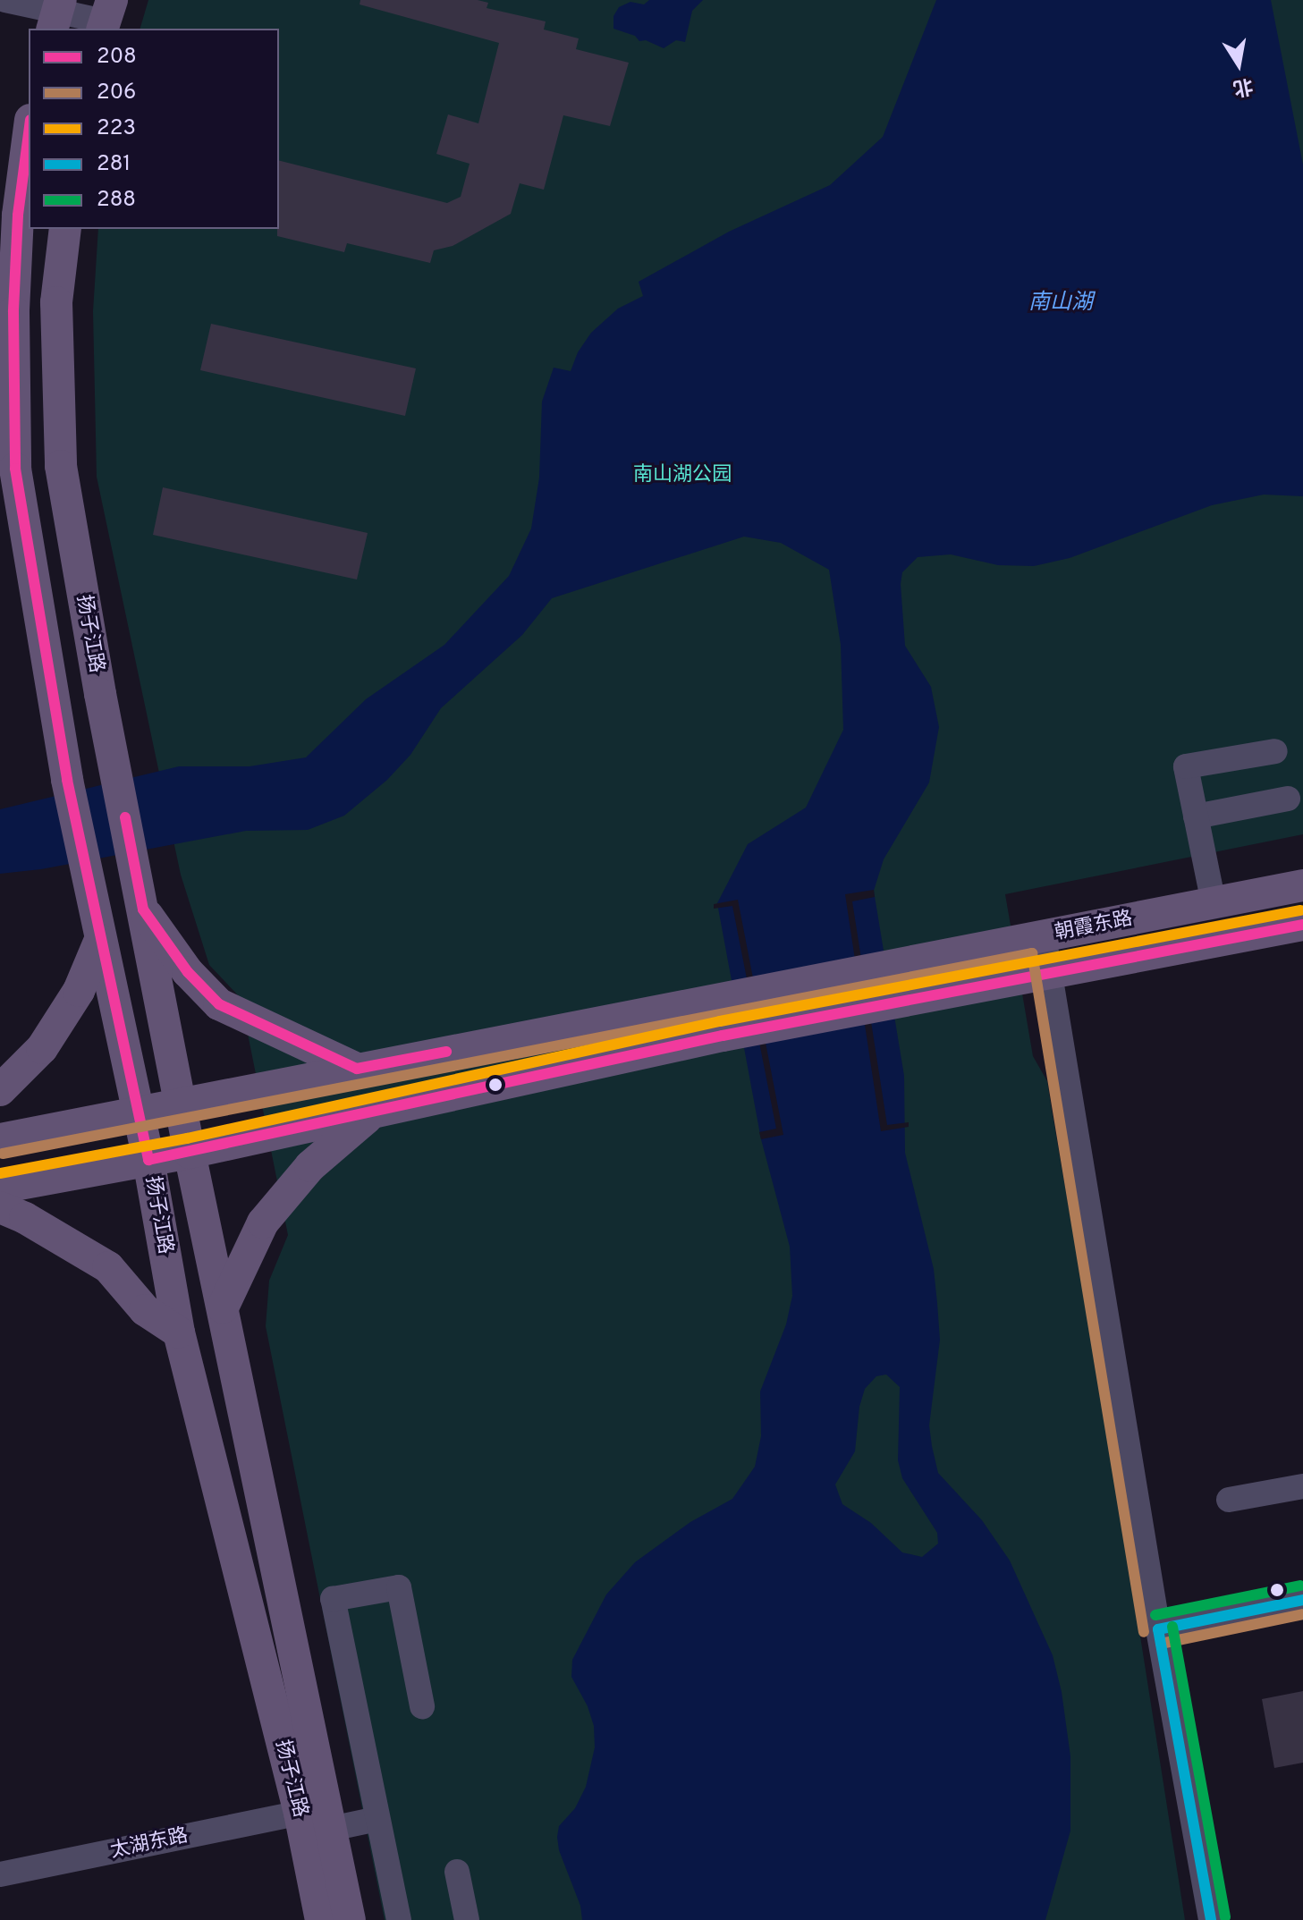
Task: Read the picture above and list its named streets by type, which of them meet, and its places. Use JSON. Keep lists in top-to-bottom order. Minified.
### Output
{"streets":{"main road":["扬子江路","朝霞东路"],"street":["太湖东路"]},"crossings":[["扬子江路","朝霞东路"],["扬子江路","太湖东路"]],"water":["南山湖"],"parks":["南山湖公园"],"lines":["transit line 208","transit line 223","transit line 206","transit line 288","transit line 281"],"legend":["208","206","223","281","288"],"north":"bottom"}
